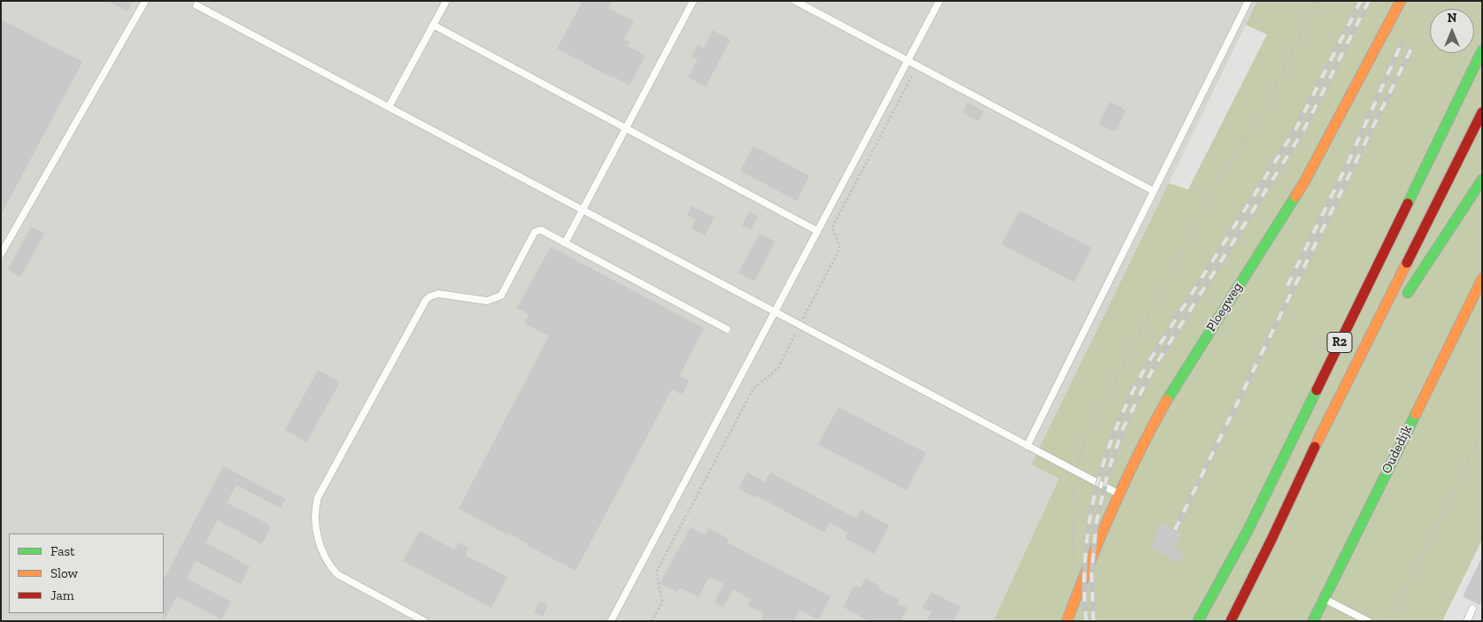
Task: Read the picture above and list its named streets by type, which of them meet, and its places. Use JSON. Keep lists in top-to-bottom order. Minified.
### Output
{"streets":{"main road":["Ploegweg","R2","Oudedijk"]},"legend":["Fast","Slow","Jam"],"north":"top"}
